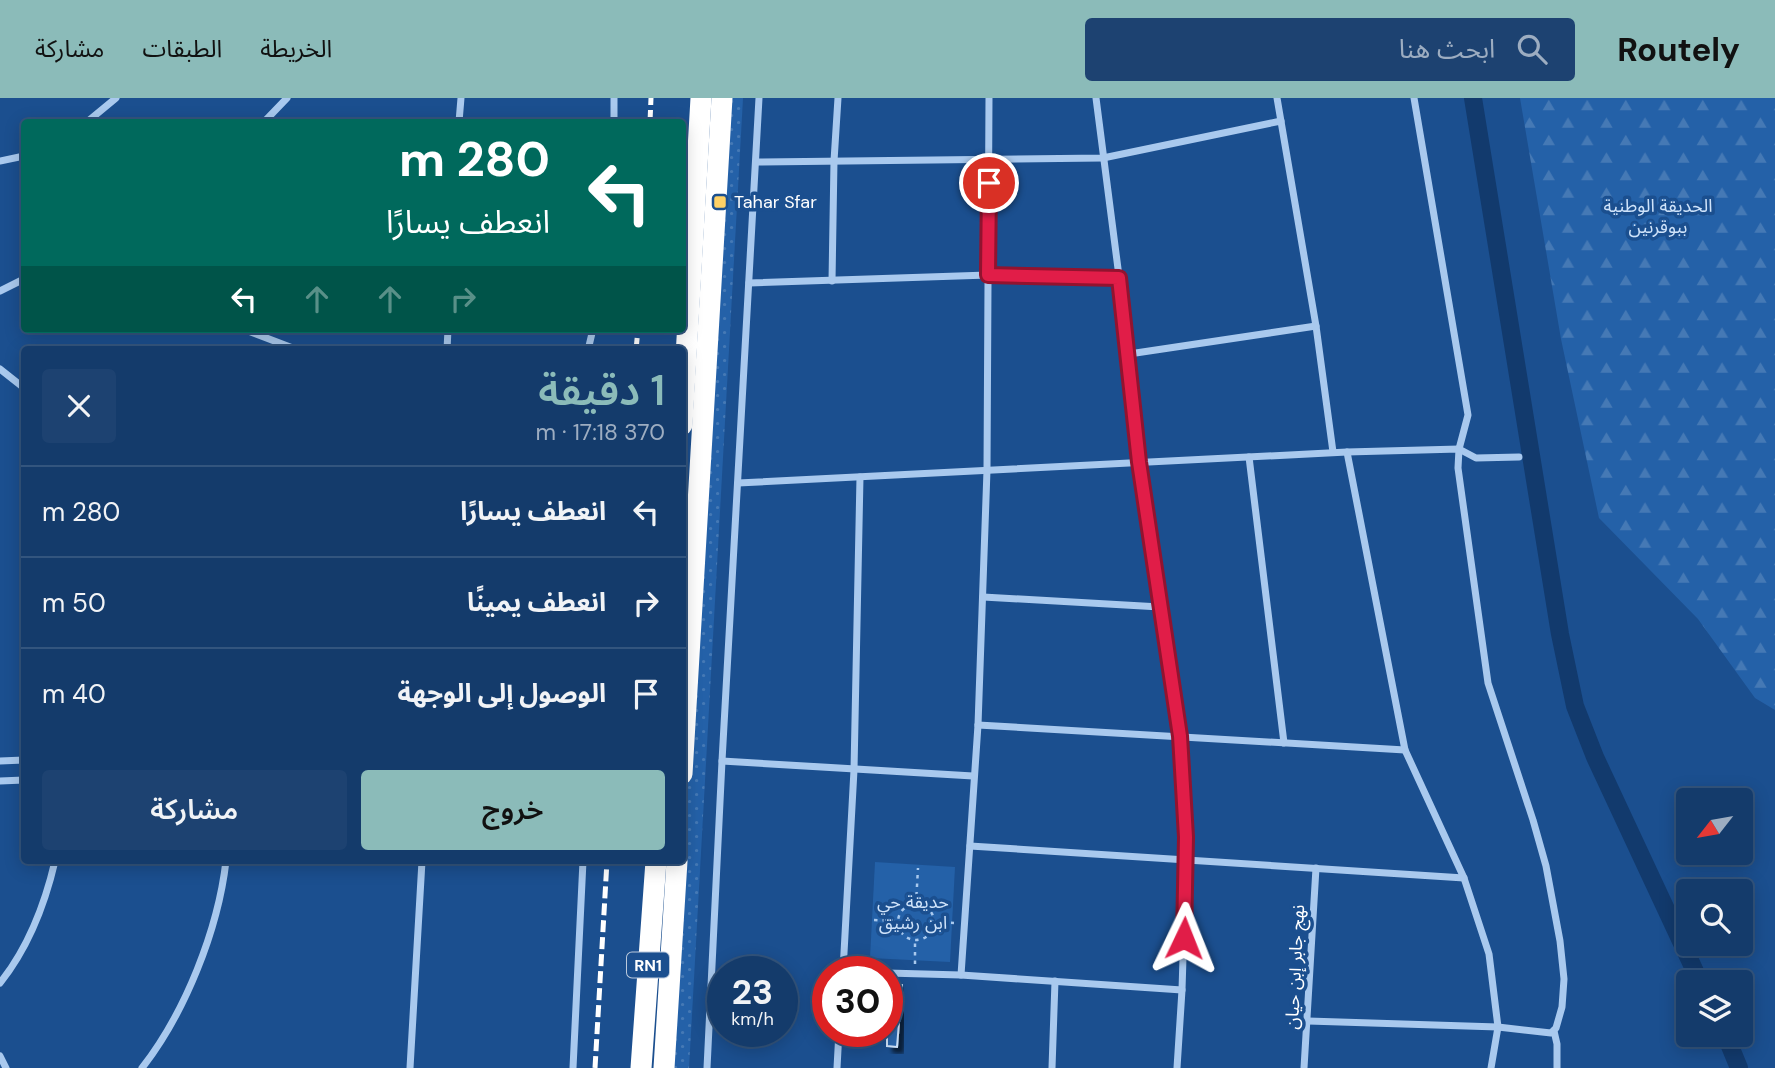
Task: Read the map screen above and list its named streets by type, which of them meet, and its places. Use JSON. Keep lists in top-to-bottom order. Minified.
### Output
{"streets":{"highway":["RN1"],"street":["نهج جابر إبن حيان"]},"parks":["الحديقة الوطنية ببوقرنين","حديقة حي ابن رشيق"],"places":{"transit":["Tahar Sfar"]},"north":"bottom left","page":{"header":"Routely","search":"ابحث هنا","nav":["الخريطة","الطبقات","مشاركة"],"turn":["280 m","انعطف يسارًا"],"heading":["1 دقيقة","370 m · 17:18"],"list":[{"name":"انعطف يسارًا","value":"280 m"},{"name":"انعطف يمينًا","value":"50 m"},{"name":"الوصول إلى الوجهة","value":"40 m"}],"buttons":["خروج","مشاركة"],"speed":"23 km/h","limit":"30"}}
